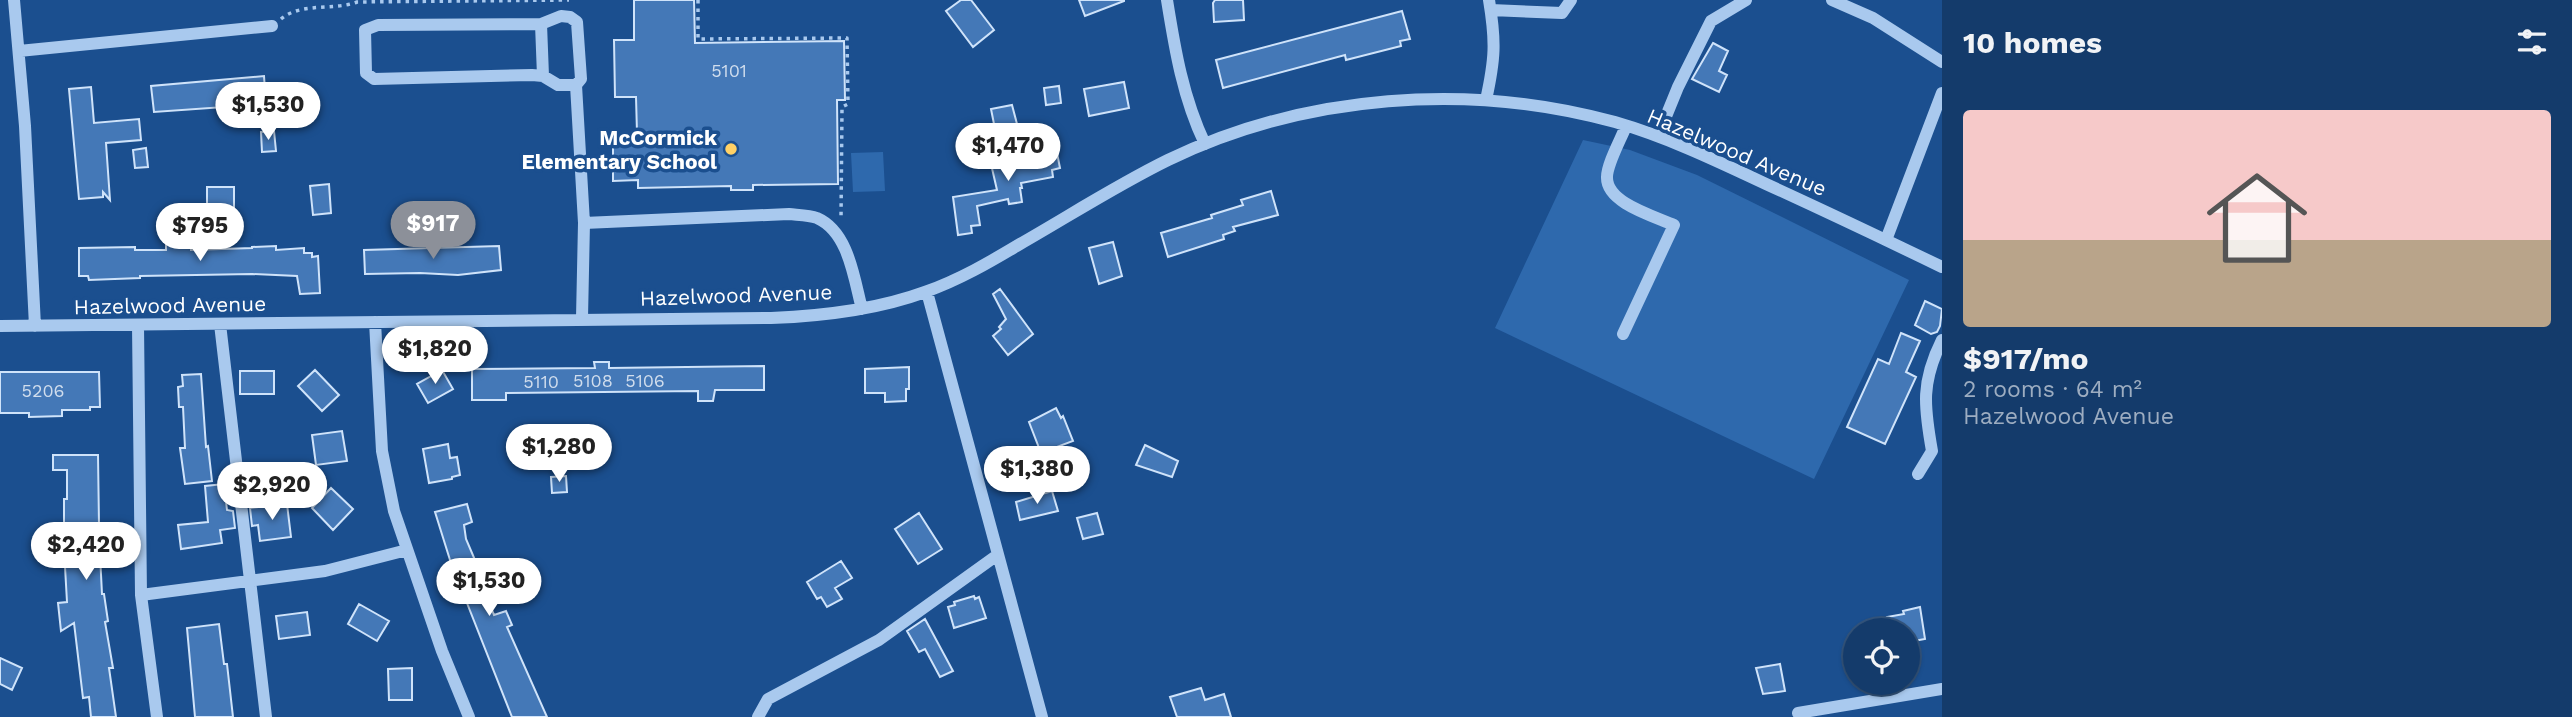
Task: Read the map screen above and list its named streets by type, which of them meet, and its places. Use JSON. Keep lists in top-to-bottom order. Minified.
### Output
{"streets":{"street":["Hazelwood Avenue"]},"places":["McCormick Elementary School"],"house_numbers":["5101","5108","5106","5110","5206"],"page":{"heading":"10 homes","price":["$1,530","$1,470","$917","$795","$1,820","$1,280","$1,380","$2,920","$2,420","$1,530"],"list":[{"name":"$917/mo","note":"2 rooms · 64 m² · Hazelwood Avenue"}]}}
